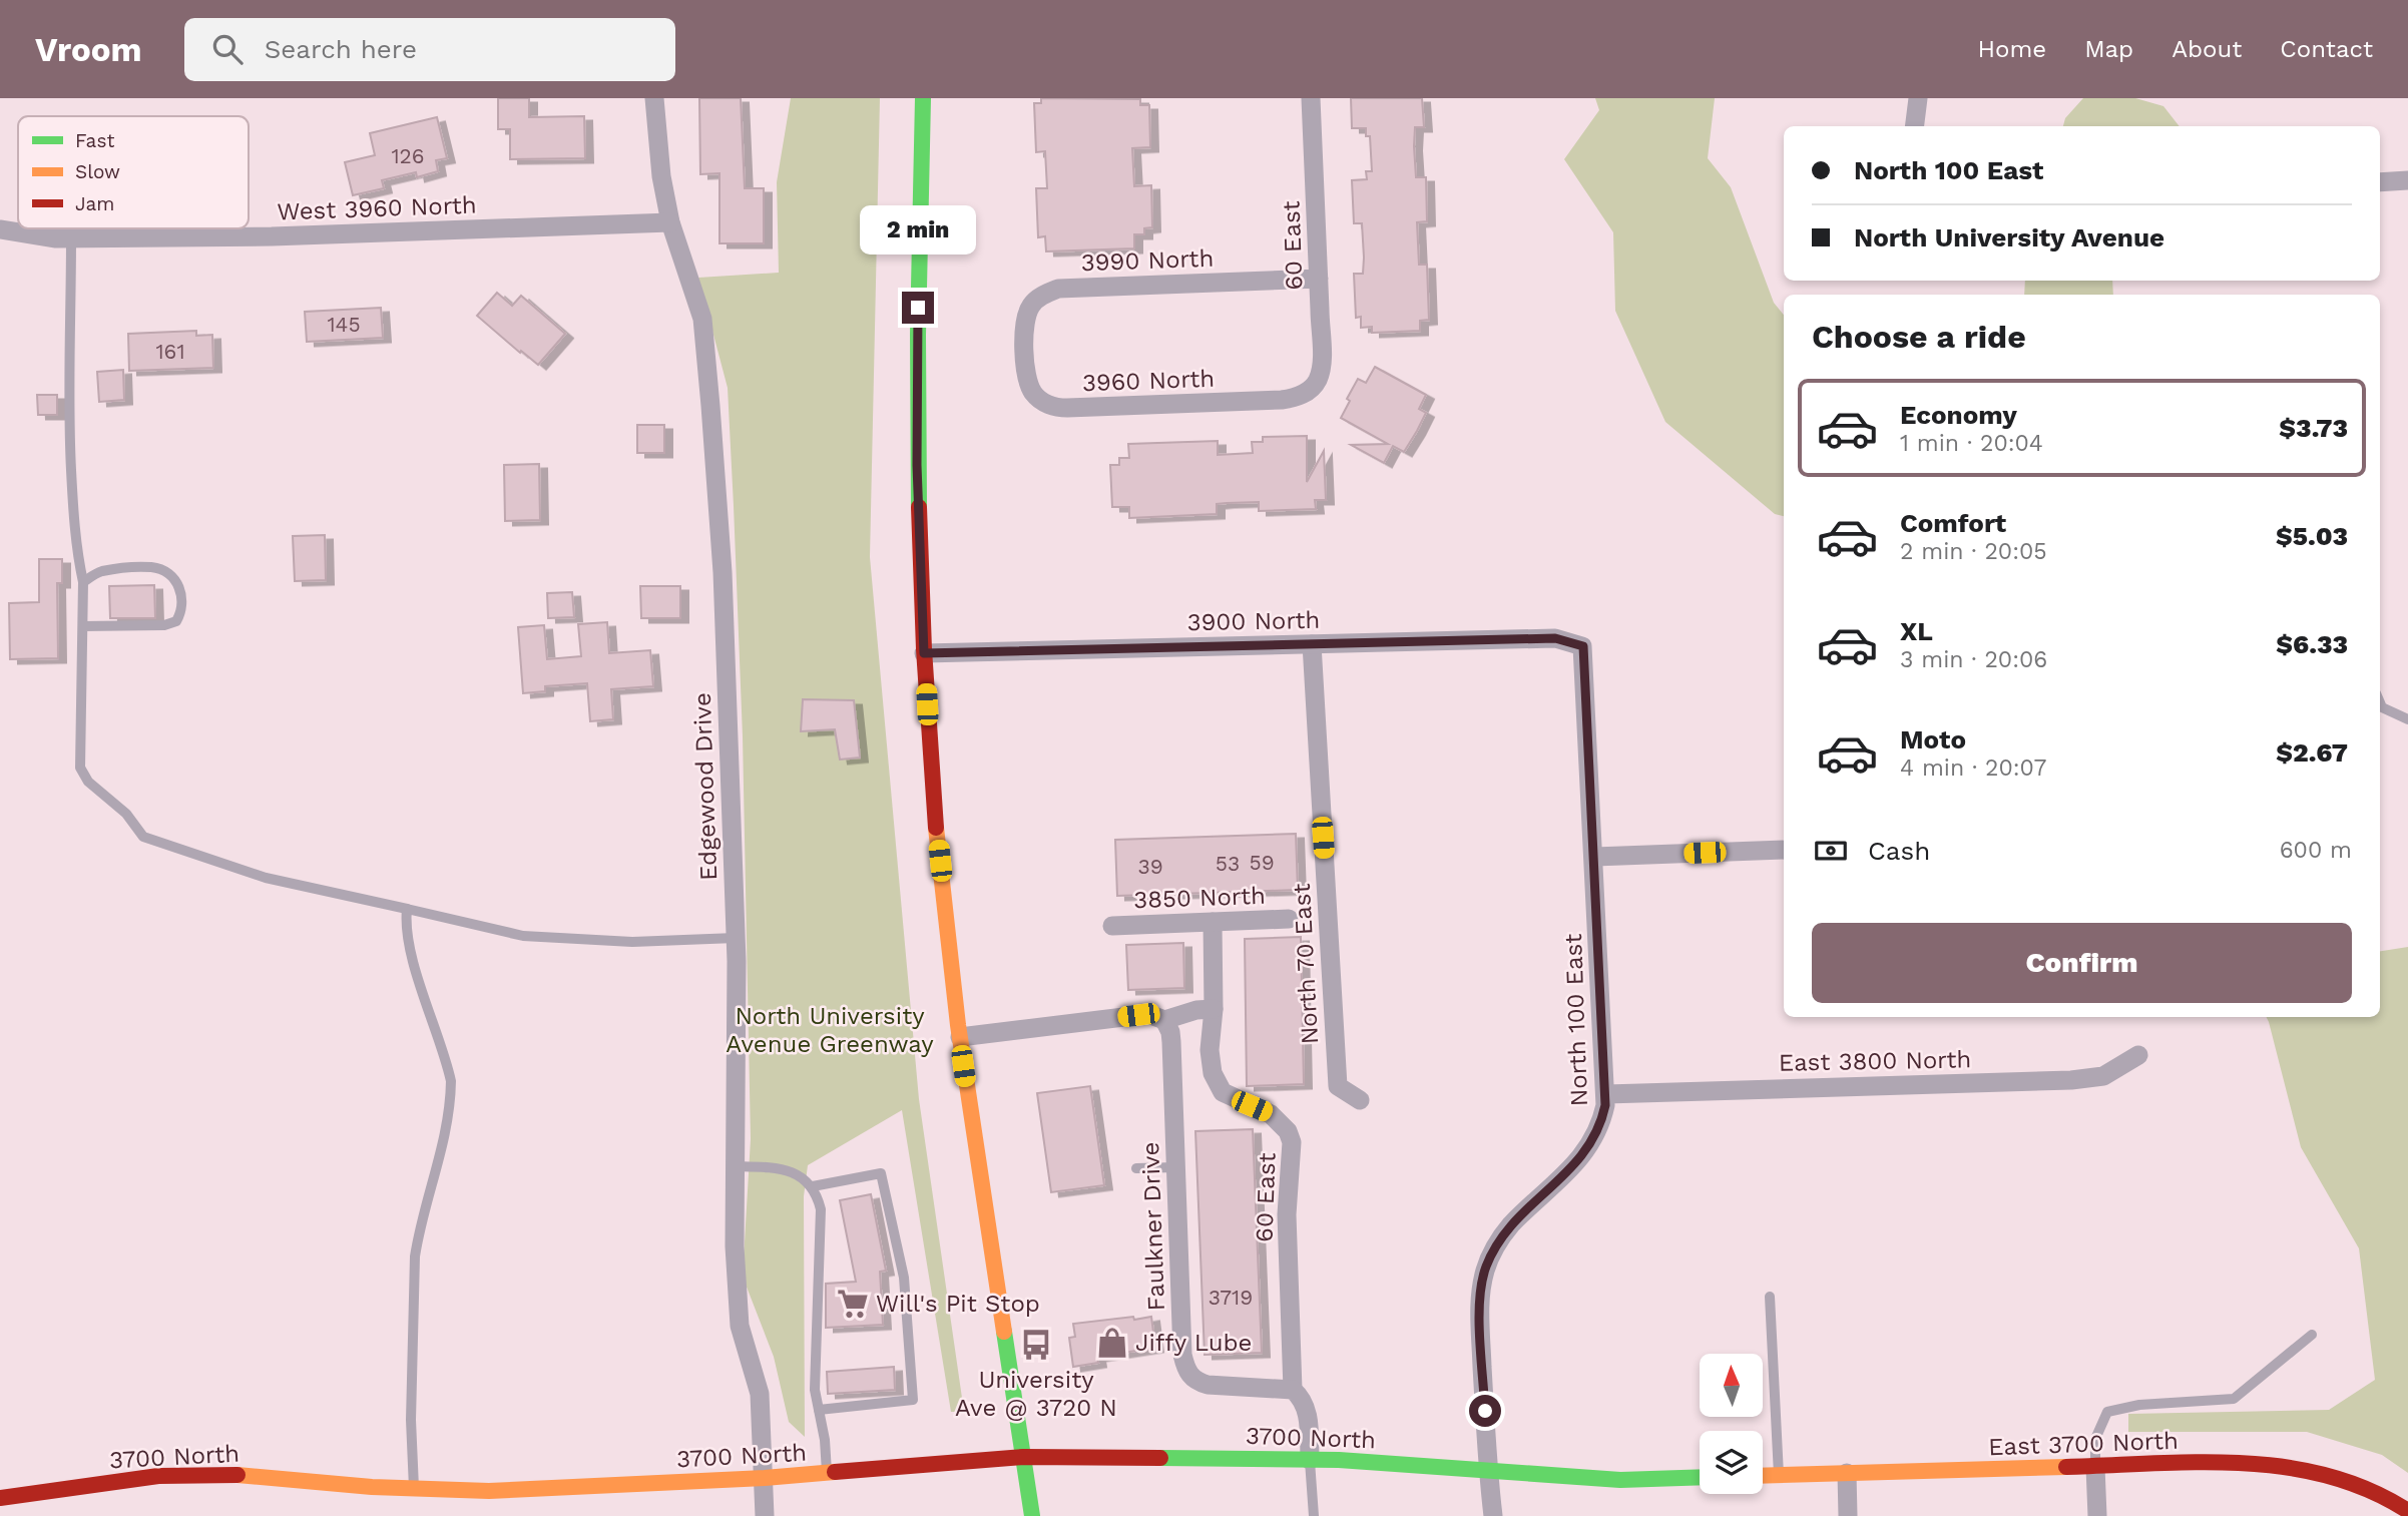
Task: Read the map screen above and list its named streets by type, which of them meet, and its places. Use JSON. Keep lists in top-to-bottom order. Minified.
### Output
{"streets":{"main road":["3700 North","East 3700 North"],"street":["West 3960 North","60 East","3990 North","3960 North","3900 North","Edgewood Drive","3850 North","North 70 East","North 100 East","East 3800 North","Faulkner Drive"]},"crossings":[["West 3960 North","Edgewood Drive"],["60 East","3990 North"],["60 East","3960 North"],["60 East","3850 North"],["60 East","Faulkner Drive"],["3990 North","3960 North"],["3900 North","North 70 East"],["3900 North","North 100 East"],["Edgewood Drive","3700 North"],["North 100 East","East 3800 North"],["North 100 East","3700 North"]],"parks":["North University Avenue Greenway"],"places":{"supermarket":["Will's Pit Stop"],"shop":["Jiffy Lube"],"bus stop":["University Ave @ 3720 N"]},"house_numbers":["126","145","161","59","53","39","3719"],"legend":["Fast","Slow","Jam"],"north":"top","page":{"header":"Vroom","search":"Search here","nav":["Home","Map","About","Contact"],"banner":["North 100 East","North University Avenue"],"bubble":"2 min","heading":"Choose a ride","list":[{"name":"Economy","note":"1 min · 20:04","value":"$3.73"},{"name":"Comfort","note":"2 min · 20:05","value":"$5.03"},{"name":"XL","note":"3 min · 20:06","value":"$6.33"},{"name":"Moto","note":"4 min · 20:07","value":"$2.67"}],"pay":["Cash","600 m"],"buttons":"Confirm"}}
